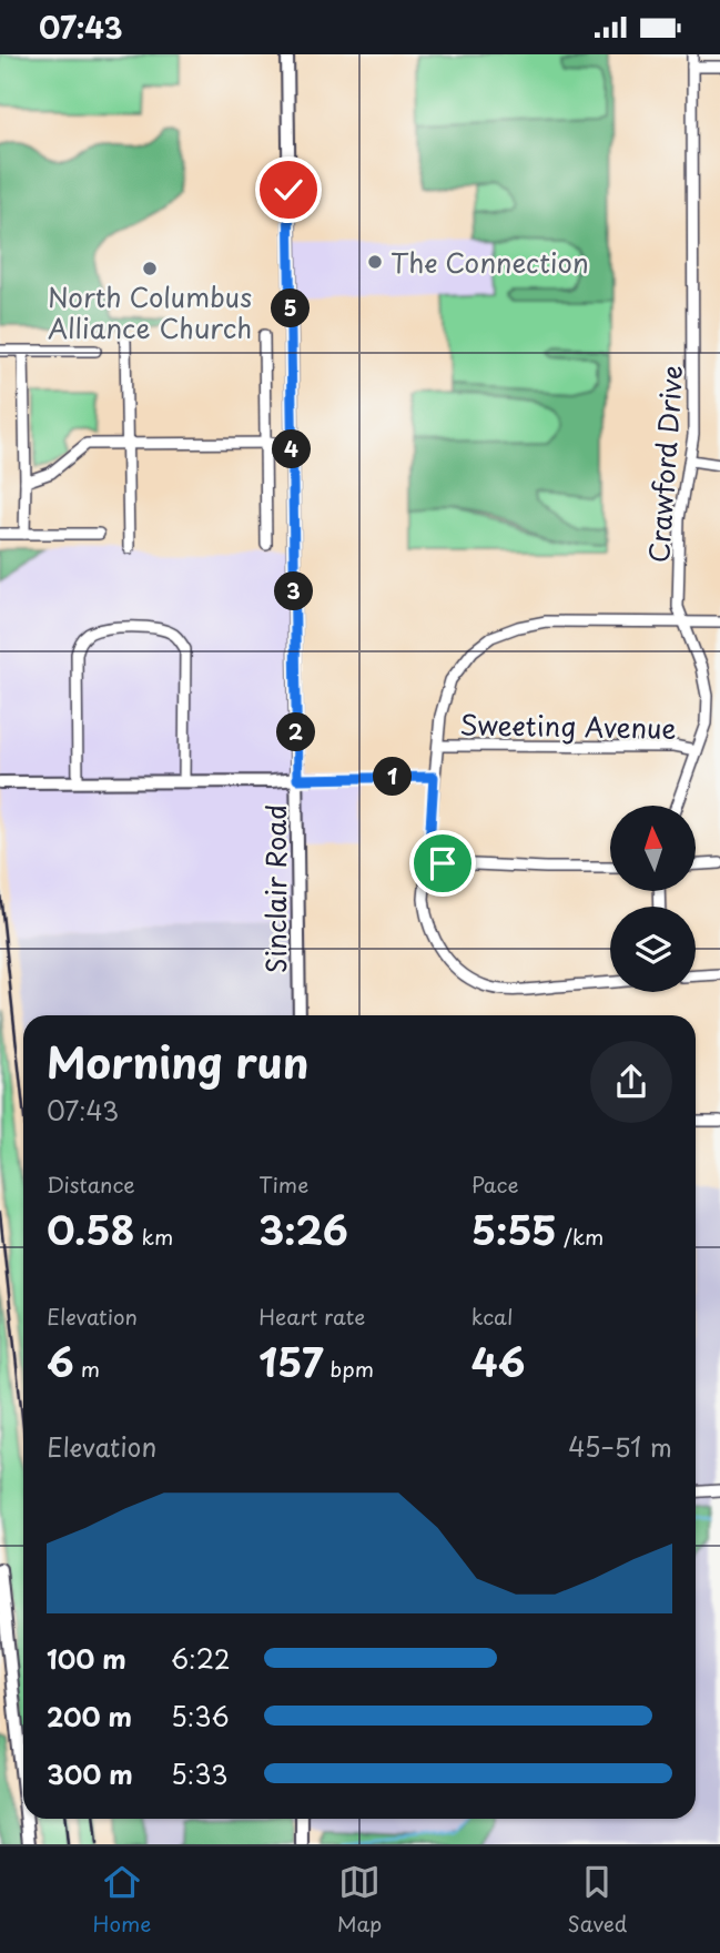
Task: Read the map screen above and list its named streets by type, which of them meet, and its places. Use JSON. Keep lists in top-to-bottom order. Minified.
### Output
{"streets":{"main road":["Sinclair Road"],"street":["Crawford Drive","Sweeting Avenue"]},"crossings":[["Crawford Drive","Sweeting Avenue"]],"places":["The Connection","North Columbus Alliance Church"],"north":"top","page":{"status":"07:43","pins":["5","4","3","2","1"],"heading":["Morning run","07:43"],"stats":[["Distance","0.58 km"],["Time","3:26"],["Pace","5:55 /km"],["Elevation","6 m"],["Heart rate","157 bpm"],["kcal","46"]],"chart":["Elevation","45–51 m"],"list":[{"name":"100 m","note":"6:22"},{"name":"200 m","note":"5:36"},{"name":"300 m","note":"5:33"}],"tabs":["Home","Map","Saved"]}}
